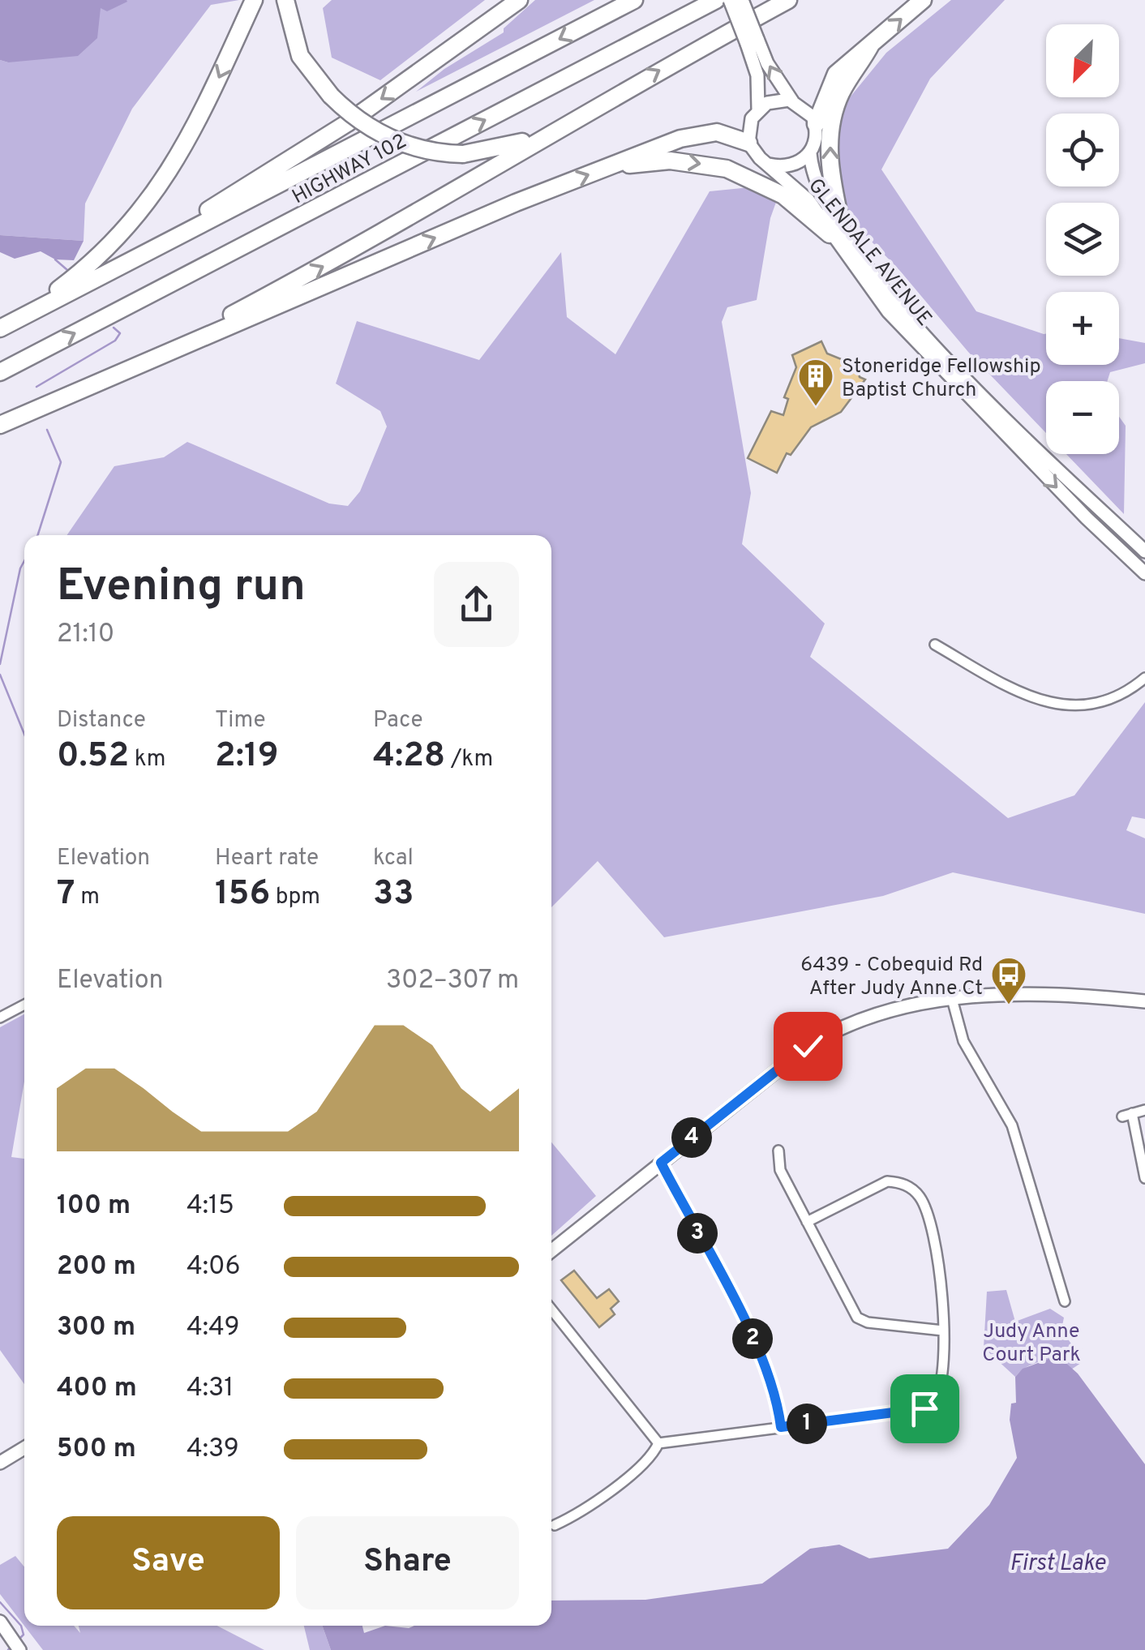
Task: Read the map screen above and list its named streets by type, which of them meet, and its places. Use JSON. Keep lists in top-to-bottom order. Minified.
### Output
{"streets":{"highway":["HIGHWAY 102"],"main road":["GLENDALE AVENUE"]},"water":["First Lake"],"parks":["Judy Anne Court Park"],"places":{"building":["Stoneridge Fellowship Baptist Church"],"bus stop":["6439 - Cobequid Rd After Judy Anne Ct"]},"north":"bottom left","page":{"map_buttons":["+","−"],"heading":["Evening run","21:10"],"stats":[["Distance","0.52 km"],["Time","2:19"],["Pace","4:28 /km"],["Elevation","7 m"],["Heart rate","156 bpm"],["kcal","33"]],"chart":["Elevation","302–307 m"],"pins":["4","3","2","1"],"list":[{"name":"100 m","note":"4:15"},{"name":"200 m","note":"4:06"},{"name":"300 m","note":"4:49"},{"name":"400 m","note":"4:31"},{"name":"500 m","note":"4:39"}],"buttons":["Save","Share"]}}
